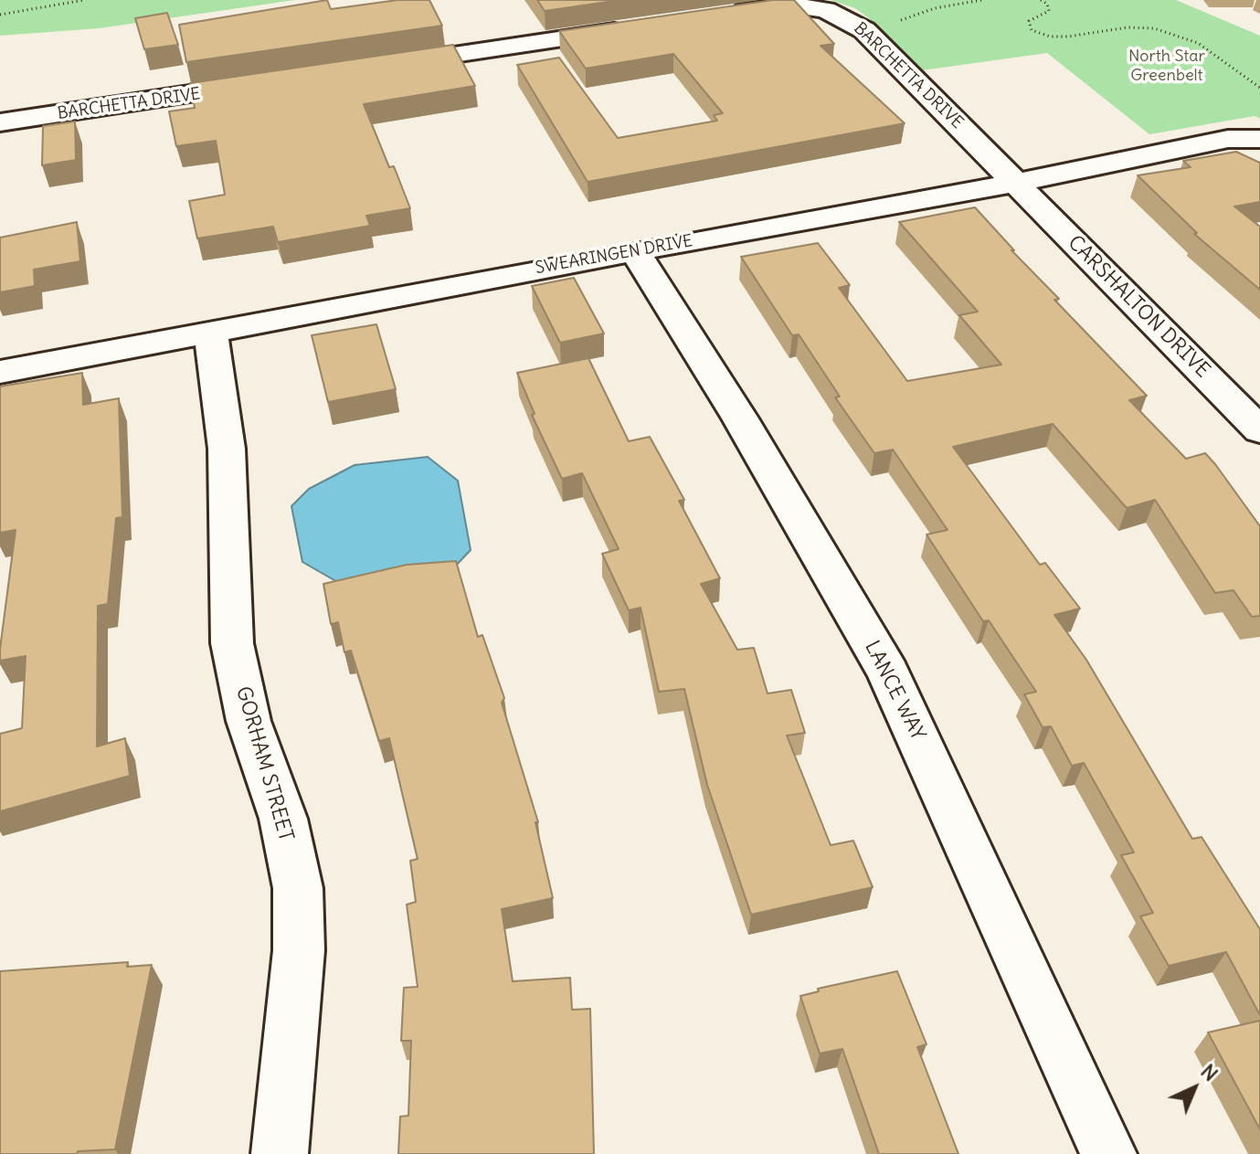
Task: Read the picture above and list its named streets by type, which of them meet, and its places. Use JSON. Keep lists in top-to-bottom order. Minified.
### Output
{"streets":{"street":["BARCHETTA DRIVE","SWEARINGEN DRIVE","CARSHALTON DRIVE","LANCE WAY","GORHAM STREET"]},"crossings":[["BARCHETTA DRIVE","SWEARINGEN DRIVE"],["BARCHETTA DRIVE","CARSHALTON DRIVE"],["SWEARINGEN DRIVE","CARSHALTON DRIVE"],["SWEARINGEN DRIVE","LANCE WAY"],["SWEARINGEN DRIVE","GORHAM STREET"]],"parks":["North Star Greenbelt"],"north":"top right"}
